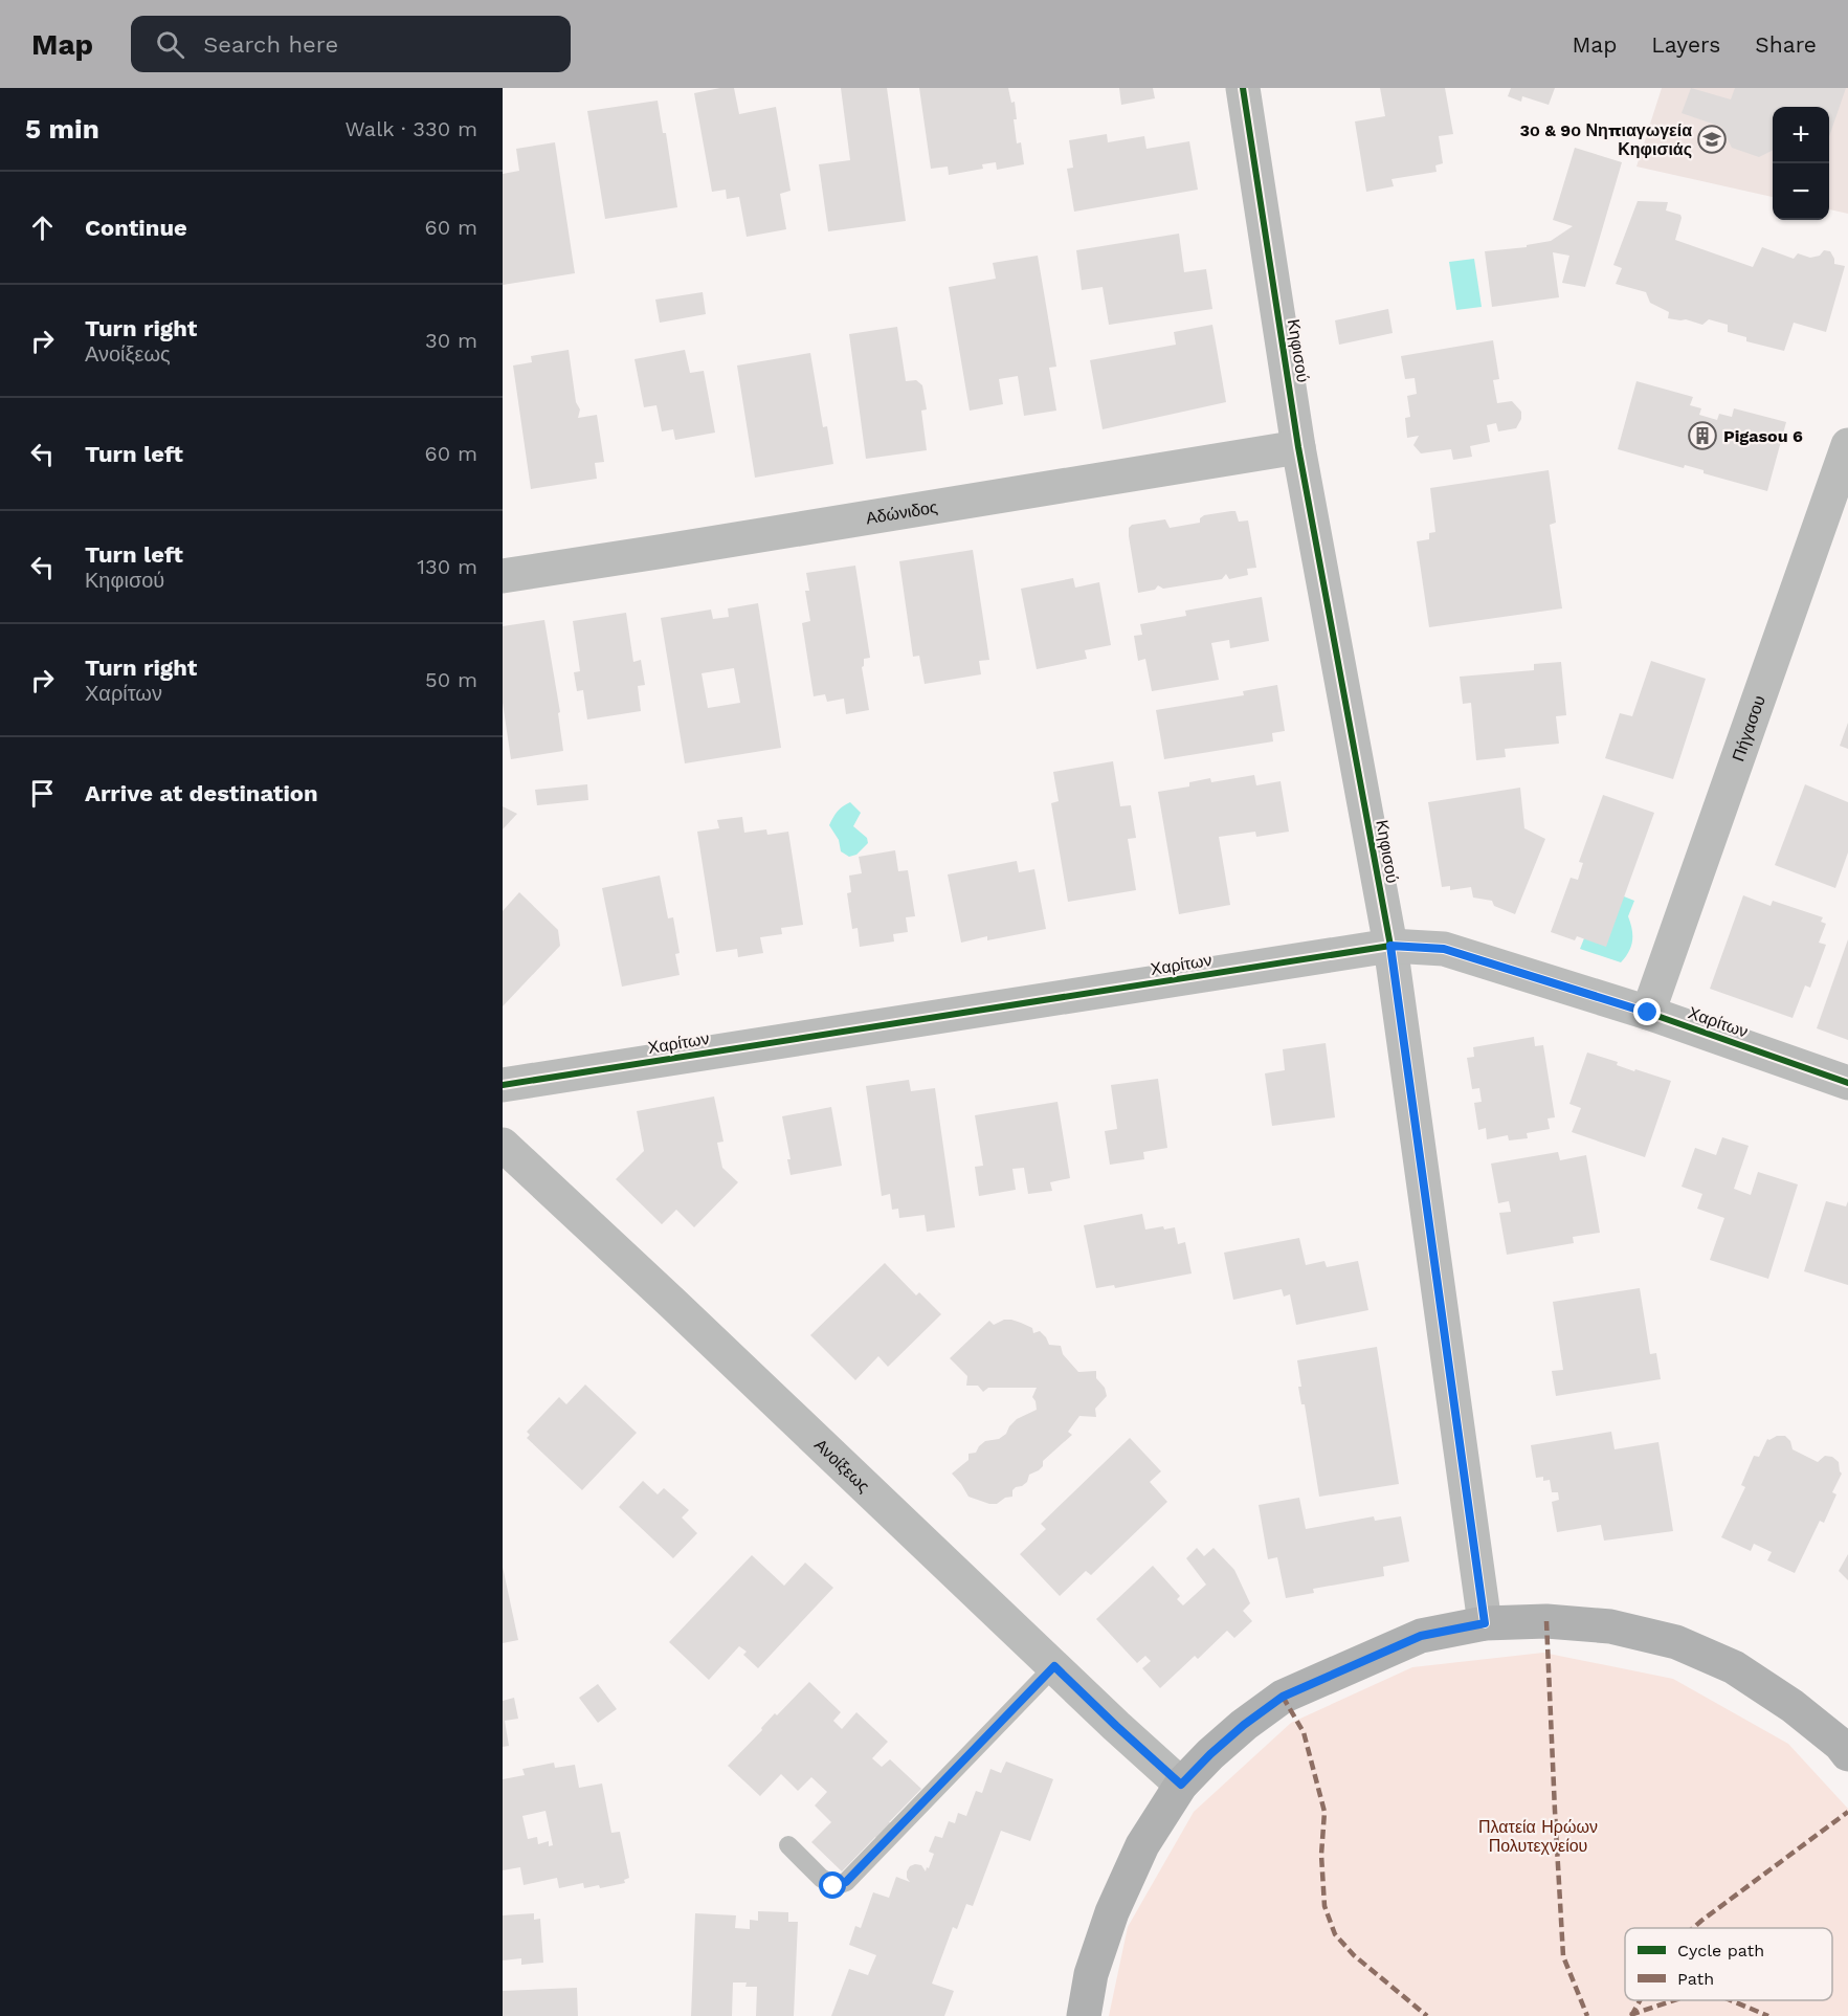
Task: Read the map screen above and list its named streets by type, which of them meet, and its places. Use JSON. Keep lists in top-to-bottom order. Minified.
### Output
{"streets":{"street":["Κηφισού","Αδώνιδος","Πήγασου","Χαρίτων","Ανοίξεως"]},"crossings":[["Κηφισού","Αδώνιδος"],["Κηφισού","Χαρίτων"],["Πήγασου","Χαρίτων"]],"parks":["Πλατεία Ηρώων Πολυτεχνείου"],"places":{"school or university":["3ο & 9ο Νηπιαγωγεία Κηφισιάς"],"building":["Pigasou 6"]},"legend":["Cycle path","Path"],"page":{"header":"Map","search":"Search here","nav":["Map","Layers","Share"],"heading":["5 min","Walk · 330 m"],"map_buttons":["+","−"],"list":[["Continue","60 m"],["Turn right","Ανοίξεως","30 m"],["Turn left","60 m"],["Turn left","Κηφισού","130 m"],["Turn right","Χαρίτων","50 m"],"Arrive at destination"]}}
